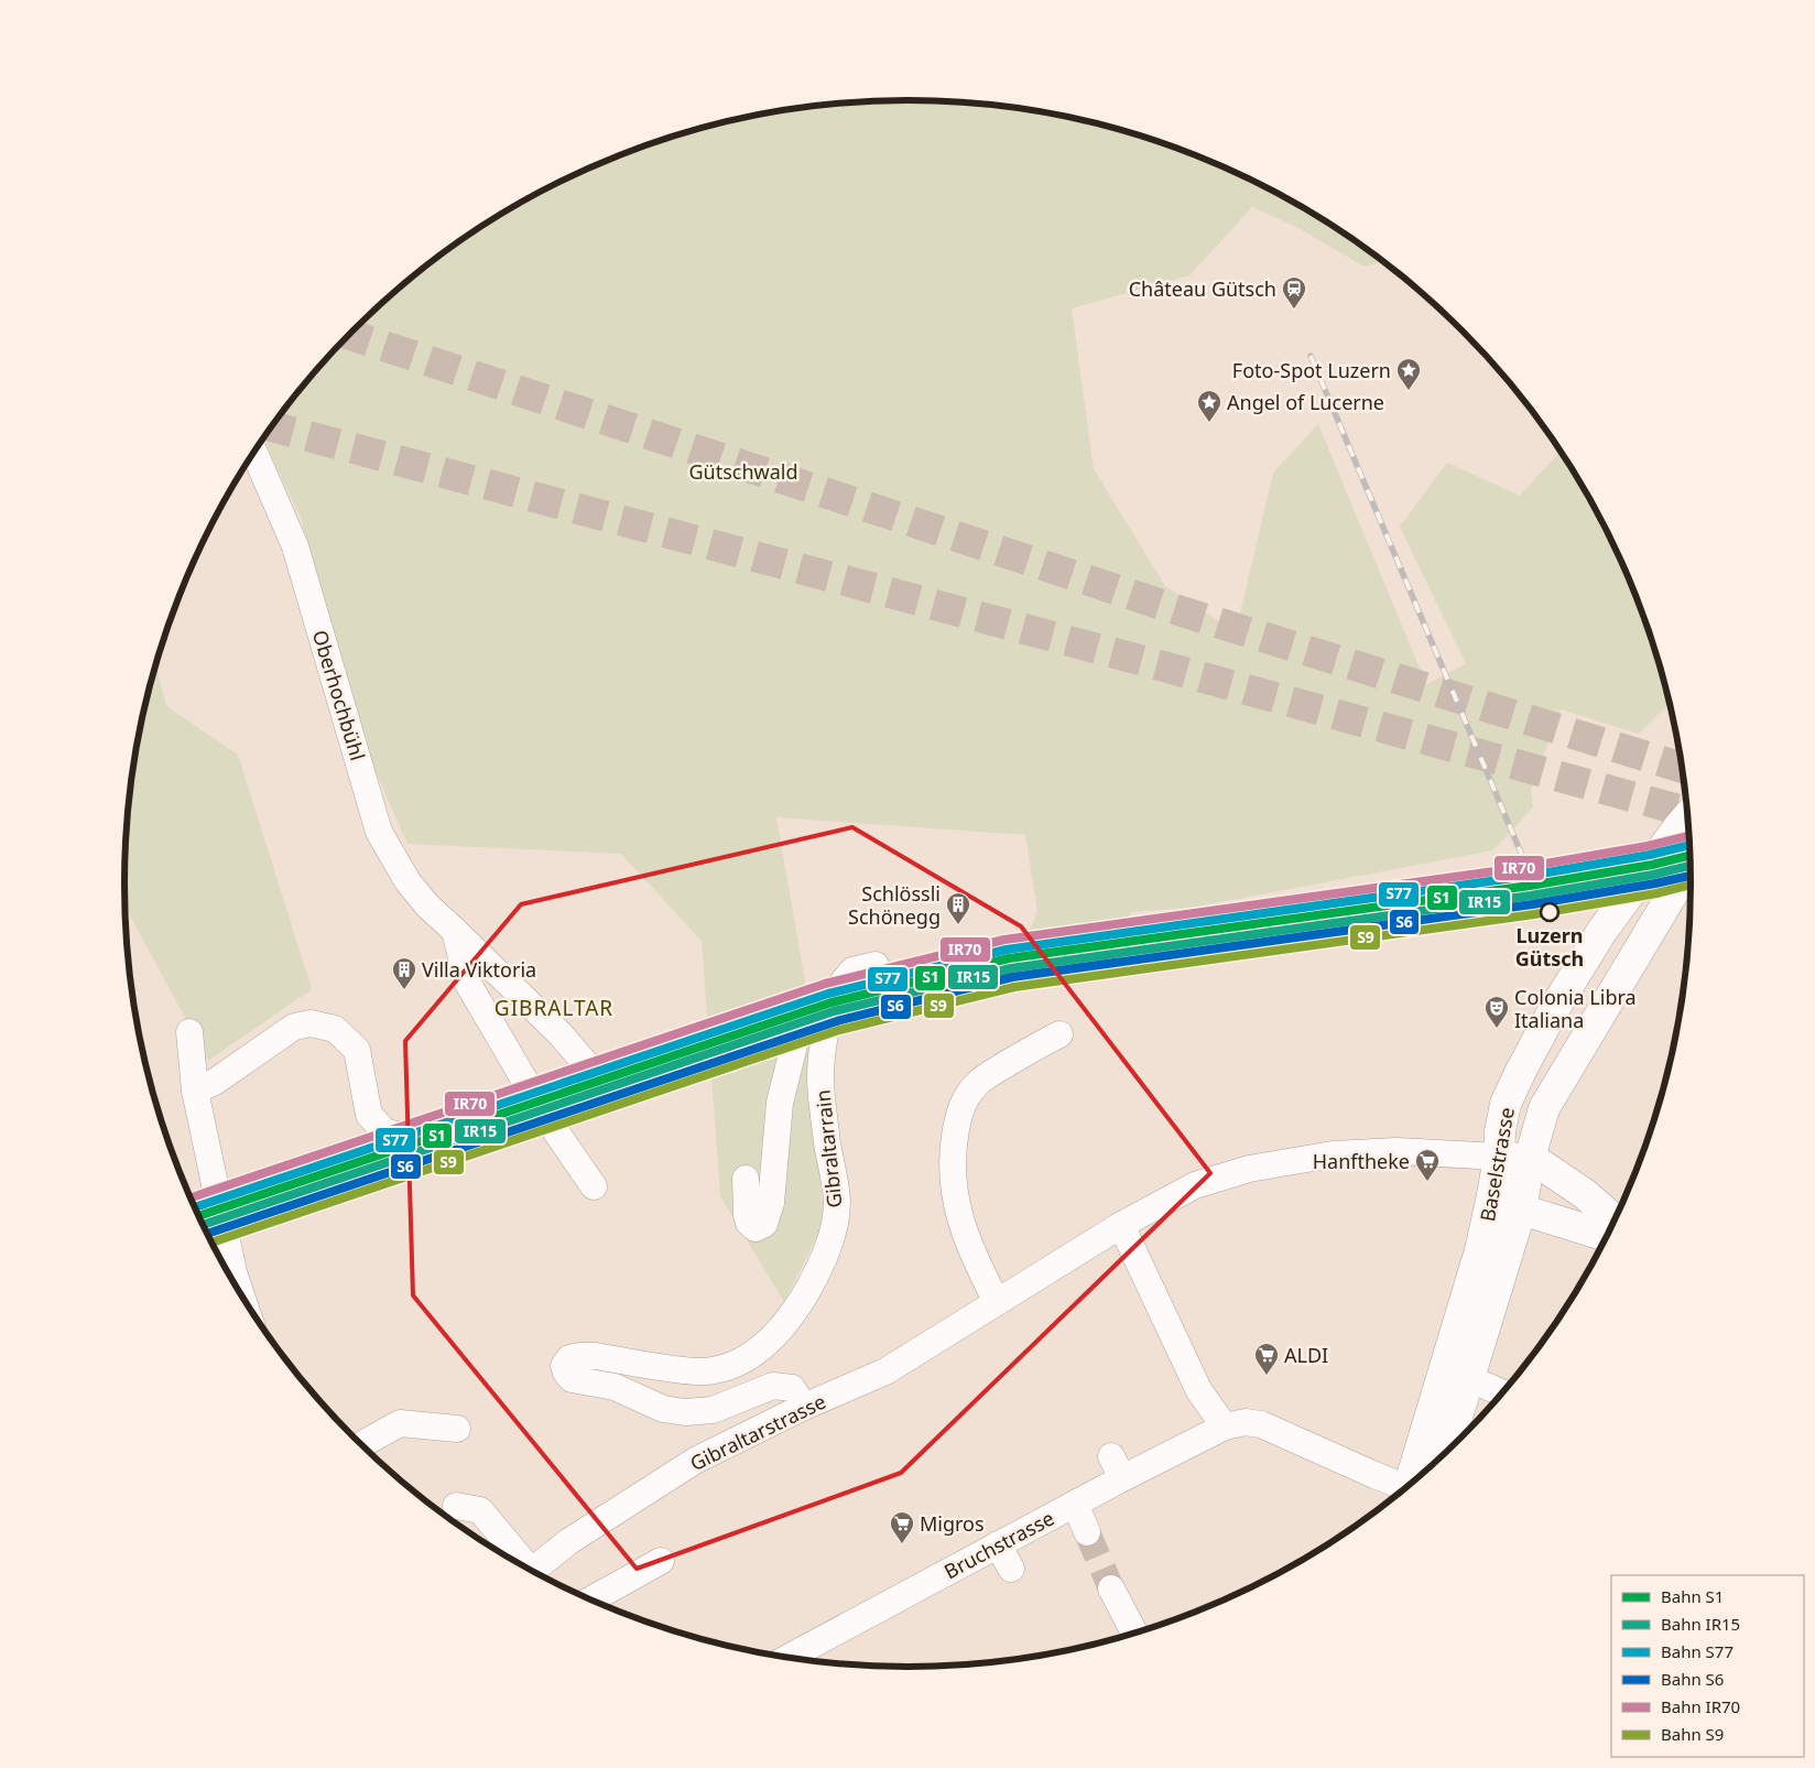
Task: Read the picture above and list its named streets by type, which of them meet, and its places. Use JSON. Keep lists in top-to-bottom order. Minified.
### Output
{"streets":{"main road":["Baselstrasse"],"street":["Oberhochbühl","Gibraltarrain","Gibraltarstrasse","Bruchstrasse"]},"crossings":[["Gibraltarrain","Gibraltarstrasse"],["Baselstrasse","Gibraltarstrasse"]],"districts":["GIBRALTAR"],"parks":["Gütschwald"],"places":{"station":["Château Gütsch"],"place":["Foto-Spot Luzern","Angel of Lucerne"],"other":["Luzern Gütsch"],"building":["Schlössli Schönegg","Villa Viktoria"],"theatre":["Colonia Libra Italiana"],"supermarket":["Hanftheke","ALDI","Migros"]},"lines":["rail line IR70","rail line S77","rail line S1","rail line IR15","rail line S6","rail line S9"],"legend":["Bahn S1","Bahn IR15","Bahn S77","Bahn S6","Bahn IR70","Bahn S9"]}
